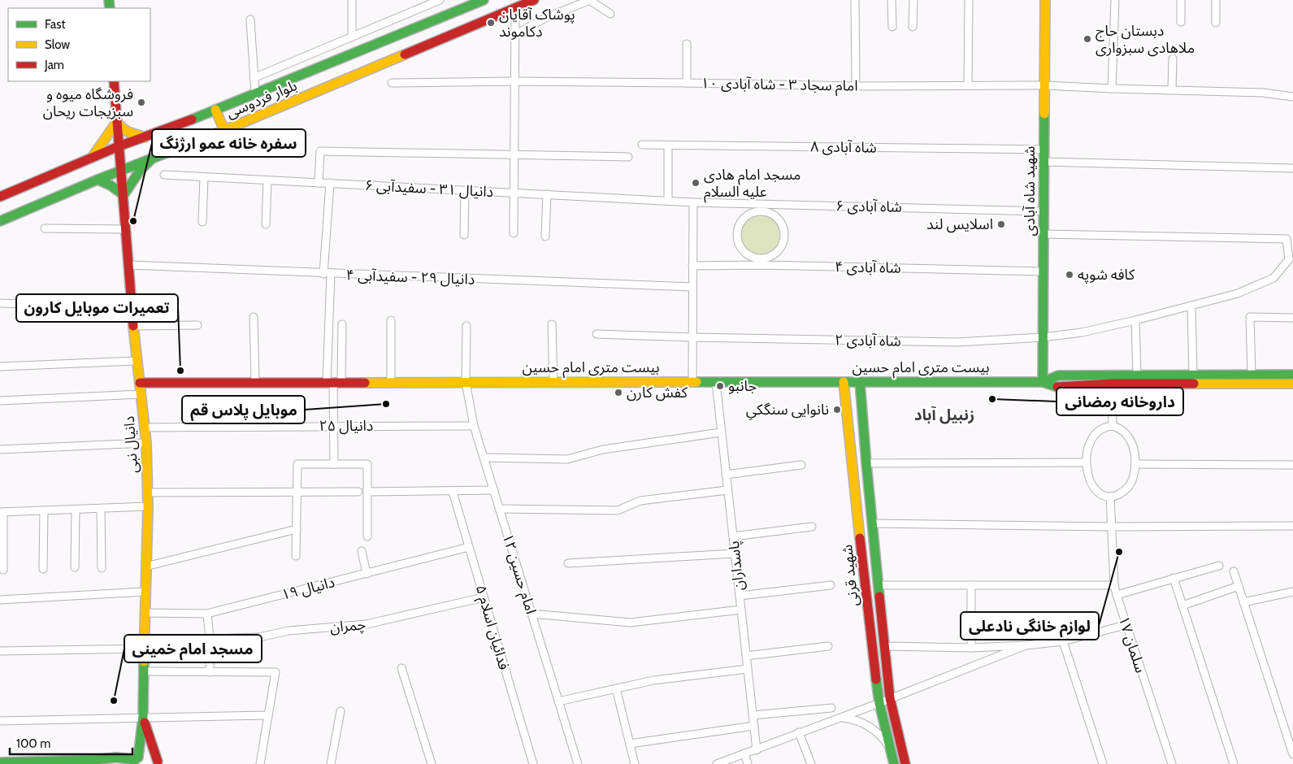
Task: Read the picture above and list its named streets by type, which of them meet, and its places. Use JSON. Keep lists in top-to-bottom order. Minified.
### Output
{"streets":{"main road":["بلوار فردوسی","شهید شاه آبادی","بیست متری امام حسین","دانیال نبی","شهید قرنی"],"street":["امام سجاد ۳ - شاه آبادی ۱۰","شاه آبادی ۸","دانیال ۳۱ - سفیدآبی ۶","شاه آبادی ۶","شاه آبادی ۴","دانیال ۲۹ - سفیدآبی ۴","شاه آبادی ۲","دانیال ۲۵","پاسداران","امام حسین ۱۲","دانیال ۱۹","چمران","فدائیان اسلام ۵","سلمان ۱۷"]},"crossings":[["امام سجاد ۳ - شاه آبادی ۱۰","شهید شاه آبادی"],["بلوار فردوسی","دانیال نبی"],["شاه آبادی ۸","شهید شاه آبادی"],["دانیال ۳۱ - سفیدآبی ۶","شاه آبادی ۶"],["شهید شاه آبادی","شاه آبادی ۶"],["شهید شاه آبادی","شاه آبادی ۴"],["شهید شاه آبادی","شاه آبادی ۲"],["شهید شاه آبادی","بیست متری امام حسین"],["شاه آبادی ۶","شاه آبادی ۴"],["دانیال ۲۹ - سفیدآبی ۴","دانیال نبی"],["بیست متری امام حسین","دانیال نبی"],["بیست متری امام حسین","پاسداران"],["بیست متری امام حسین","امام حسین ۱۲"],["بیست متری امام حسین","شهید قرنی"],["دانیال ۲۵","دانیال نبی"],["دانیال ۲۵","امام حسین ۱۲"],["دانیال نبی","دانیال ۱۹"],["دانیال ۱۹","فدائیان اسلام ۵"],["چمران","فدائیان اسلام ۵"]],"districts":["زنبیل آباد"],"places":["پوشاک آقایان دکاموند","دبستان حاج ملاهادی سبزواری","فروشگاه میوه و سبزیجات ریحان","مسجد امام هادی علیه السلام","سفره خانه عمو ارژنگ","اسلایس لند","کافه شوپه","تعمیرات موبایل کارون","جانبو","کفش کارن","داروخانه رمضانی","موبایل پلاس قم","نانوایی سنگکیِ","لوازم خانگی نادعلی","مسجد امام خمینی"],"legend":["Fast","Slow","Jam"],"scale_bar":"100 m"}
